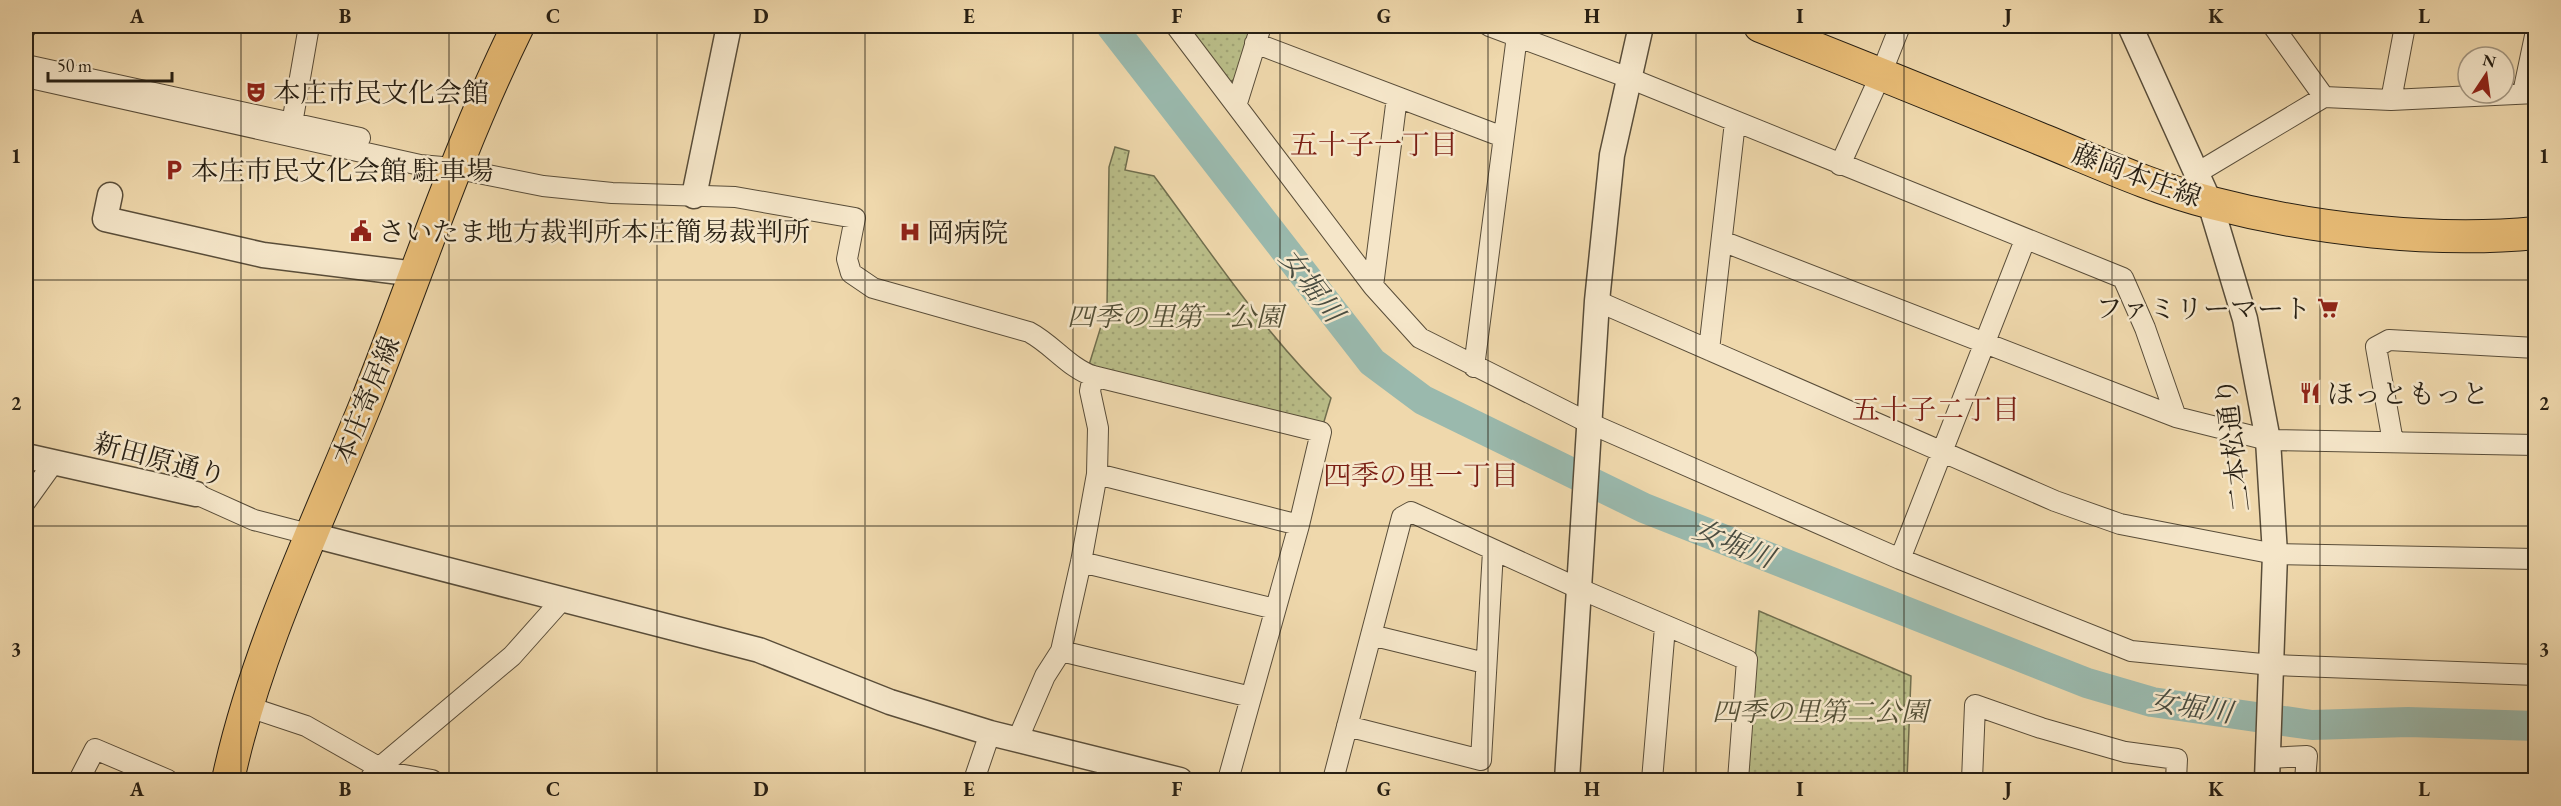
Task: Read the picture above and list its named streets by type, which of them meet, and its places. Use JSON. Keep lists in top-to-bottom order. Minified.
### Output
{"streets":{"main road":["藤岡本庄線","本庄寄居線"],"street":["二本松通り","新田原通り"]},"crossings":[["藤岡本庄線","二本松通り"],["本庄寄居線","新田原通り"]],"districts":["五十子一丁目","五十子二丁目","四季の里一丁目"],"water":["女堀川"],"parks":["四季の里第一公園","四季の里第二公園"],"places":{"theatre":["本庄市民文化会館"],"parking":["本庄市民文化会館 駐車場"],"public building":["さいたま地方裁判所本庄簡易裁判所"],"hospital":["岡病院"],"supermarket":["ファミリーマート"],"restaurant":["ほっともっと"]},"scale_bar":"50 m","north":"top","grid":{"columns":["A","B","C","D","E","F","G","H","I","J","K","L"],"rows":["1","2","3"]}}
